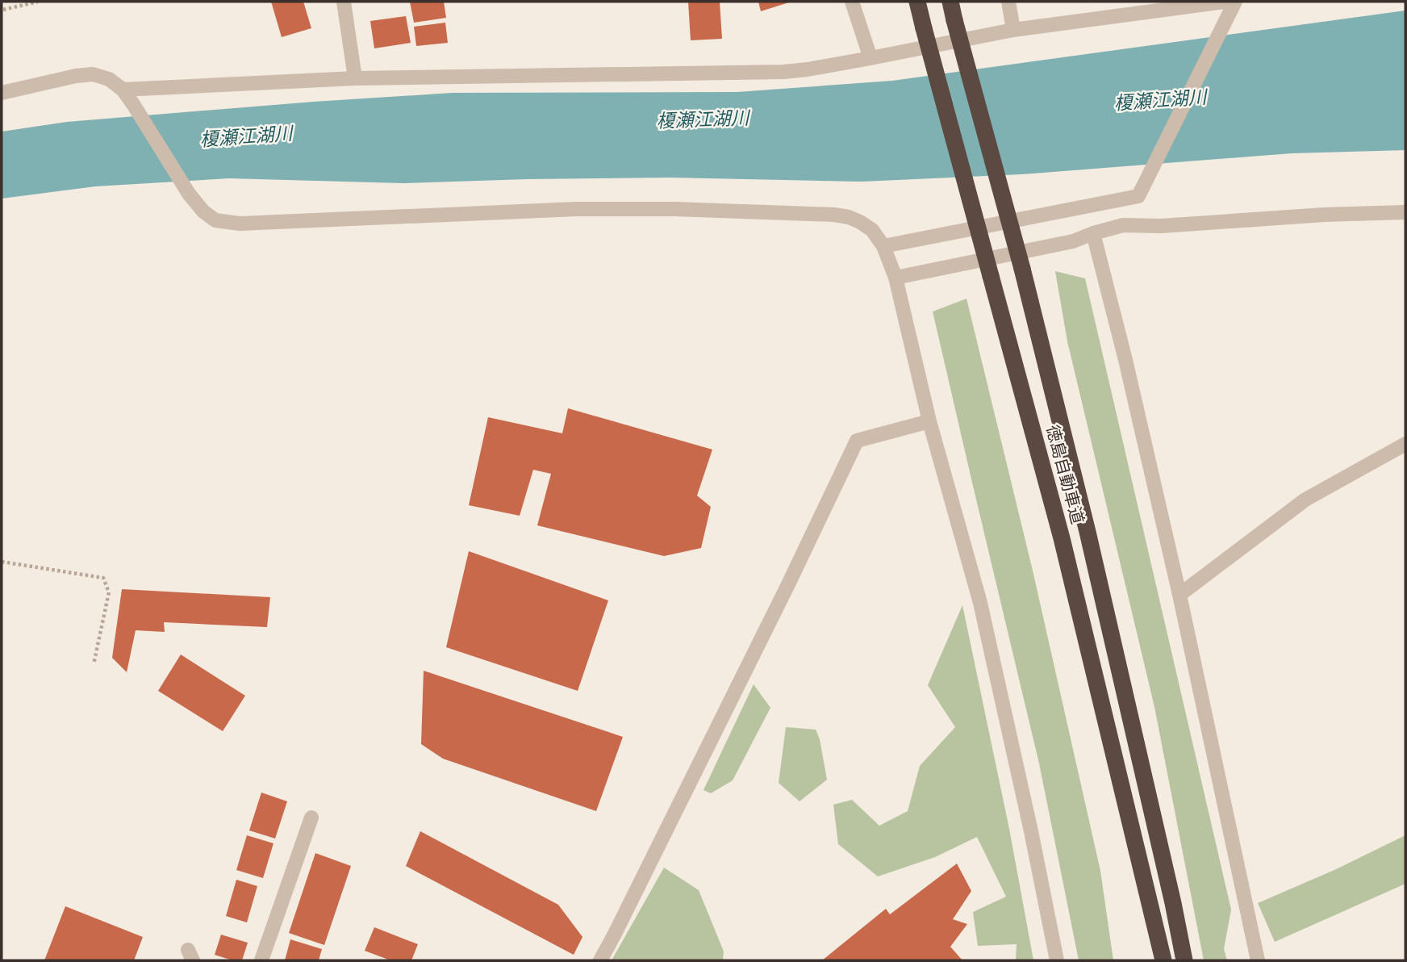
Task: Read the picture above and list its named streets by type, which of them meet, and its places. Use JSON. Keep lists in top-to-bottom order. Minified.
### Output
{"streets":{"highway":["徳島自動車道"]},"water":["榎瀬江湖川"]}
